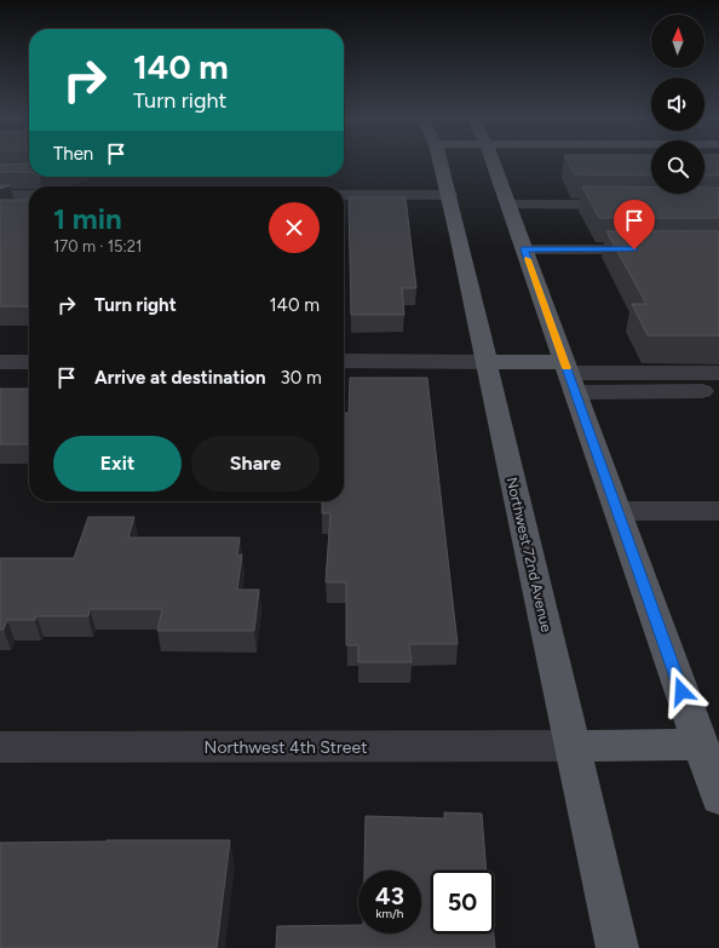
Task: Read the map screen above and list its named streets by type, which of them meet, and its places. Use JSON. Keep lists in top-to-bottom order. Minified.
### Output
{"streets":{"main road":["Northwest 72nd Avenue"],"street":["Northwest 4th Street"]},"crossings":[["Northwest 72nd Avenue","Northwest 4th Street"]],"north":"top","page":{"turn":["140 m","Turn right"],"then":"Then","heading":["1 min","170 m · 15:21"],"list":[{"name":"Turn right","value":"140 m"},{"name":"Arrive at destination","value":"30 m"}],"buttons":["Exit","Share"],"speed":"43 km/h","limit":"50"}}
